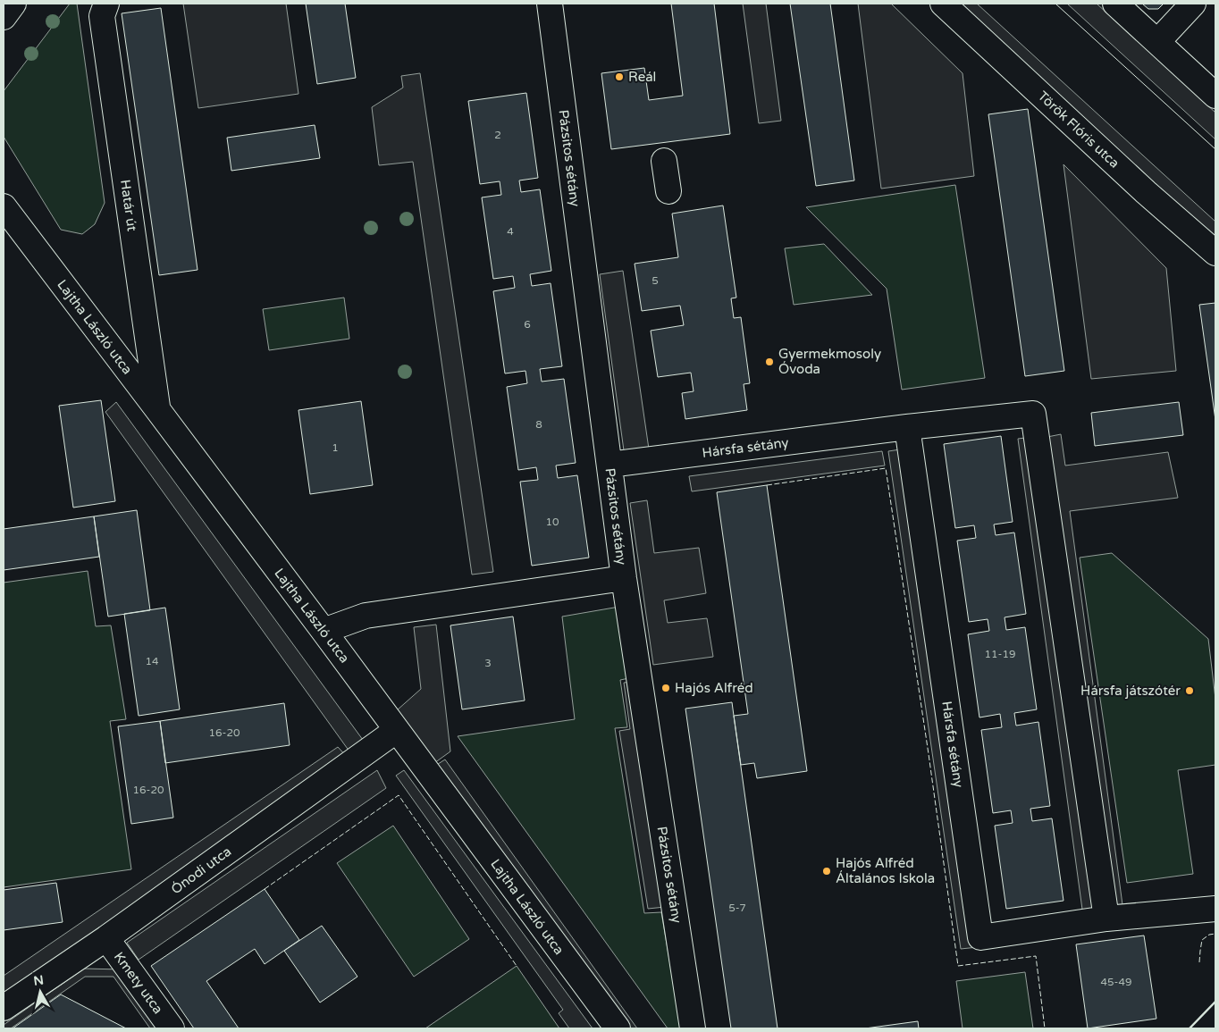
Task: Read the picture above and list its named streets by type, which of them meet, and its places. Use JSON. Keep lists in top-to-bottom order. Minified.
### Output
{"streets":{"street":["Török Flóris utca","Pázsitos sétány","Határ út","Lajtha László utca","Hársfa sétány","Ónodi utca","Kmety utca"]},"crossings":[["Pázsitos sétány","Hársfa sétány"],["Határ út","Lajtha László utca"],["Lajtha László utca","Ónodi utca"],["Ónodi utca","Kmety utca"]],"places":["Reál","Gyermekmosoly Óvoda","Hajós Alfréd","Hársfa játszótér","Hajós Alfréd Általános Iskola"],"house_numbers":["2","4","5","6","8","1","10","11-19","14","3","16-20","16-20","5-7","45-49"],"north":"top"}
